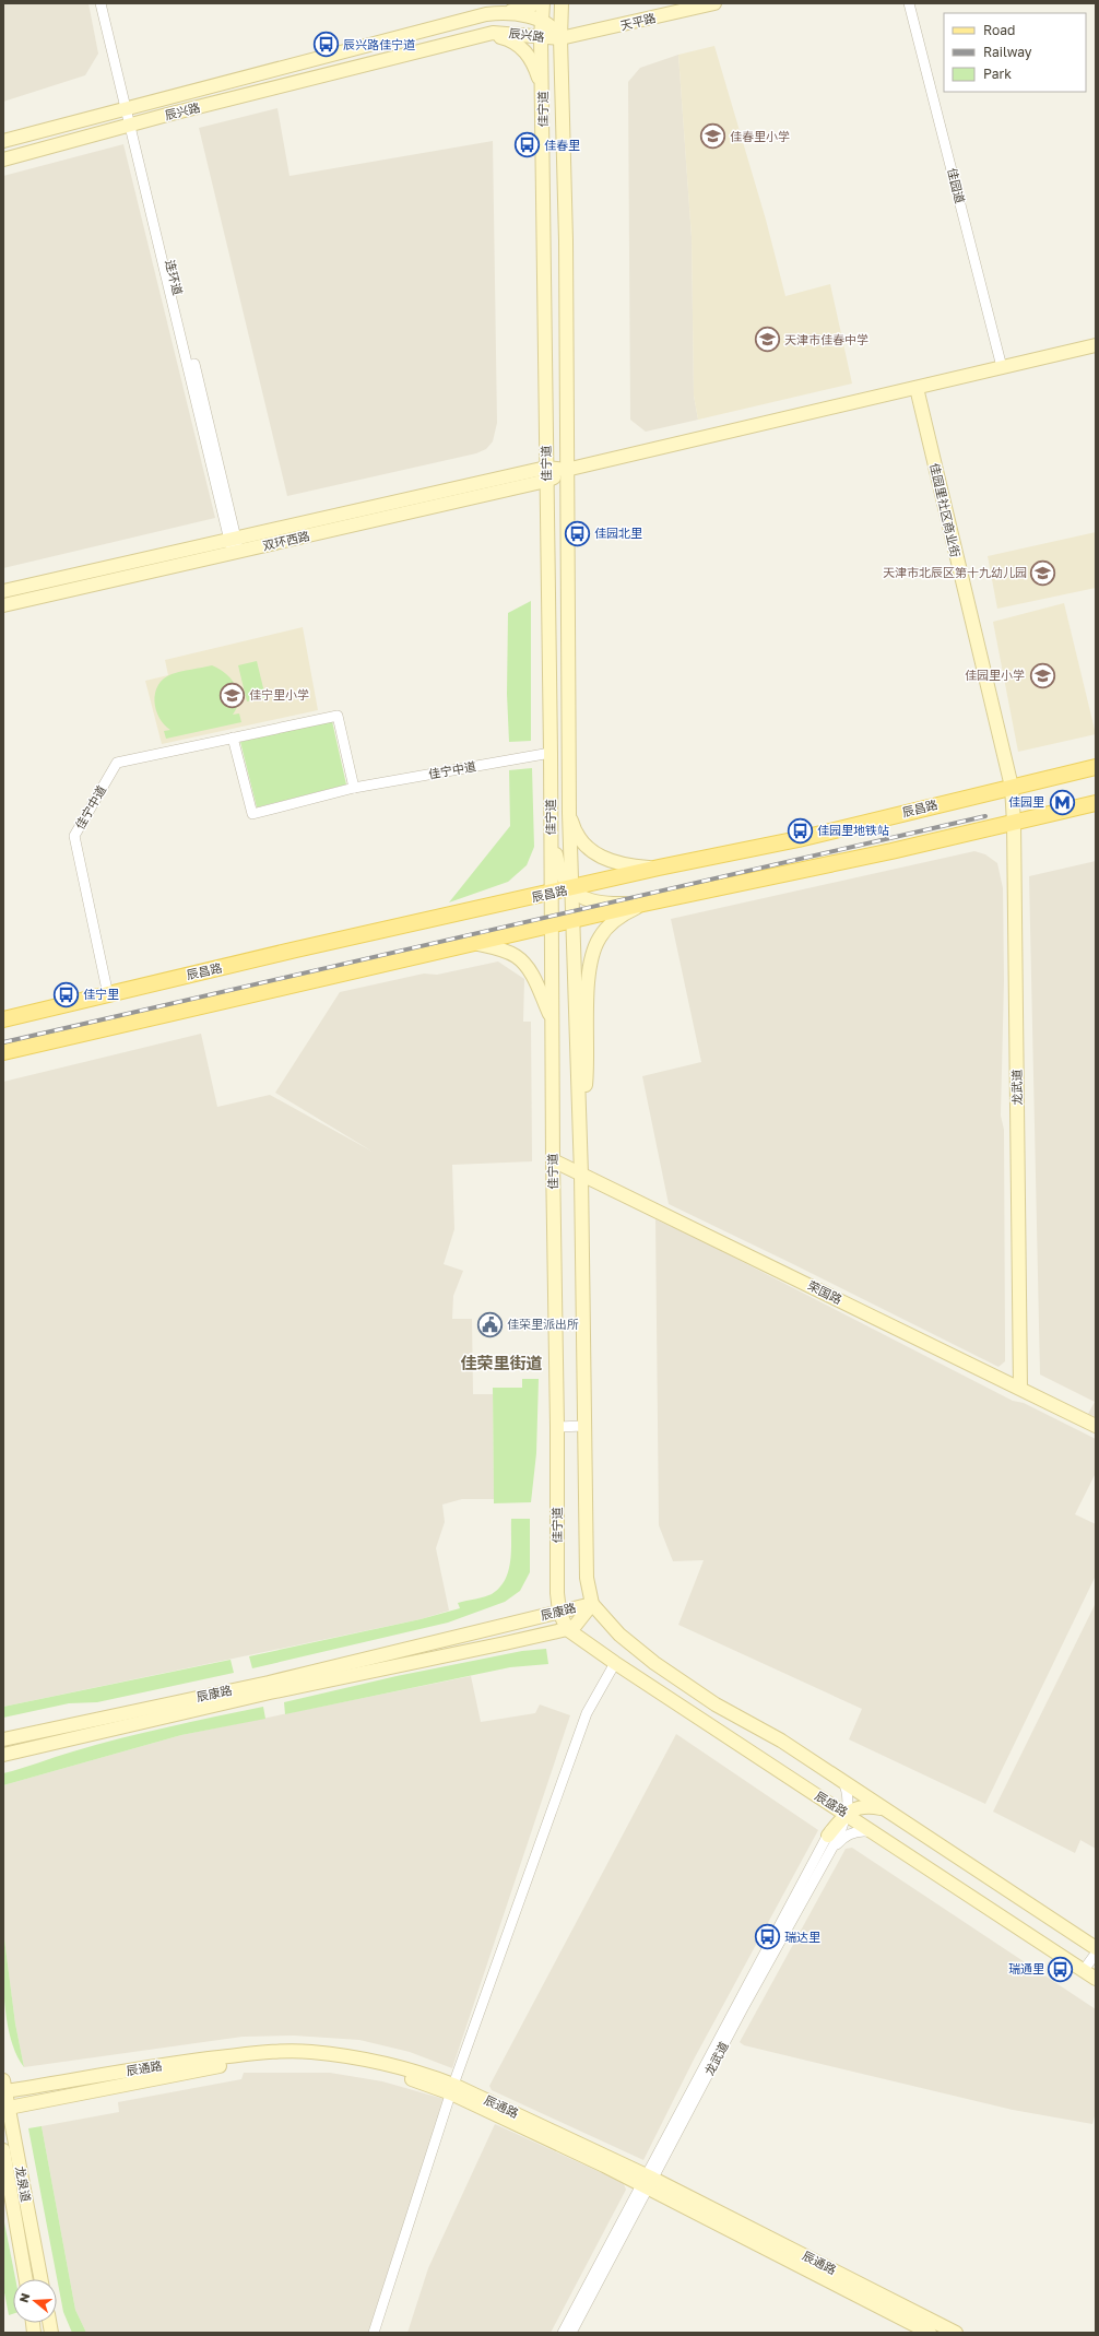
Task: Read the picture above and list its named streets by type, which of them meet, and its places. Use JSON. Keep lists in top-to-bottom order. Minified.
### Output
{"streets":{"main road":["辰昌路"],"street":["天平路","辰兴路","佳宁道","佳园道","连环道","佳园里社区商业街","双环西路","佳宁中道","龙武道","荣国路","辰康路","辰盛路","辰通路","龙泉道"]},"crossings":[["天平路","辰兴路"],["天平路","佳宁道"],["辰兴路","佳宁道"],["辰兴路","连环道"],["佳宁道","双环西路"],["佳宁道","佳宁中道"],["佳宁道","辰昌路"],["佳宁道","荣国路"],["佳宁道","辰康路"],["佳宁道","辰盛路"],["连环道","双环西路"],["佳园里社区商业街","辰昌路"],["佳园里社区商业街","龙武道"],["佳宁中道","辰昌路"],["辰昌路","龙武道"],["龙武道","荣国路"],["龙武道","辰盛路"],["龙武道","辰通路"],["辰康路","辰盛路"],["辰通路","龙泉道"]],"districts":["佳荣里街道"],"places":{"bus stop":["辰兴路佳宁道","佳春里","佳园北里","佳园里地铁站","佳宁里","瑞达里","瑞通里"],"school or university":["佳春里小学","天津市佳春中学","天津市北辰区第十九幼儿园","佳园里小学","佳宁里小学"],"metro station":["佳园里"],"public building":["佳荣里派出所"]},"legend":["Road","Railway","Park"],"north":"left"}
